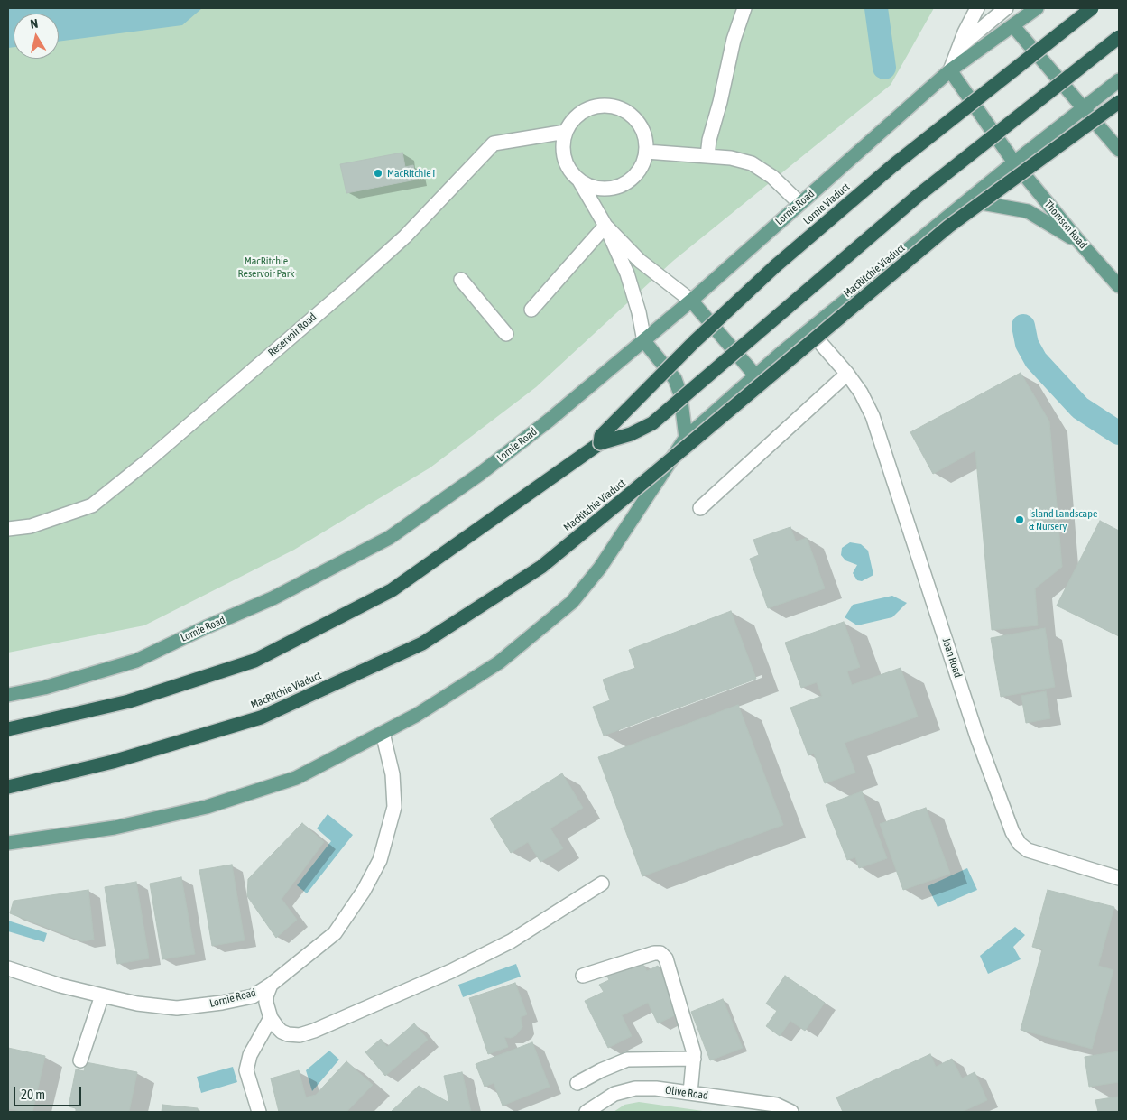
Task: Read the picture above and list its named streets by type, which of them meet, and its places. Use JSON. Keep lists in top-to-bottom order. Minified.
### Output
{"streets":{"highway":["Lornie Viaduct","MacRitchie Viaduct"],"main road":["Lornie Road","Thomson Road"],"street":["Reservoir Road","Joan Road","Olive Road"]},"crossings":[["Lornie Road","Thomson Road"]],"parks":["MacRitchie Reservoir Park"],"places":["MacRitchie I","Island Landscape & Nursery"],"scale_bar":"20 m","north":"top"}
